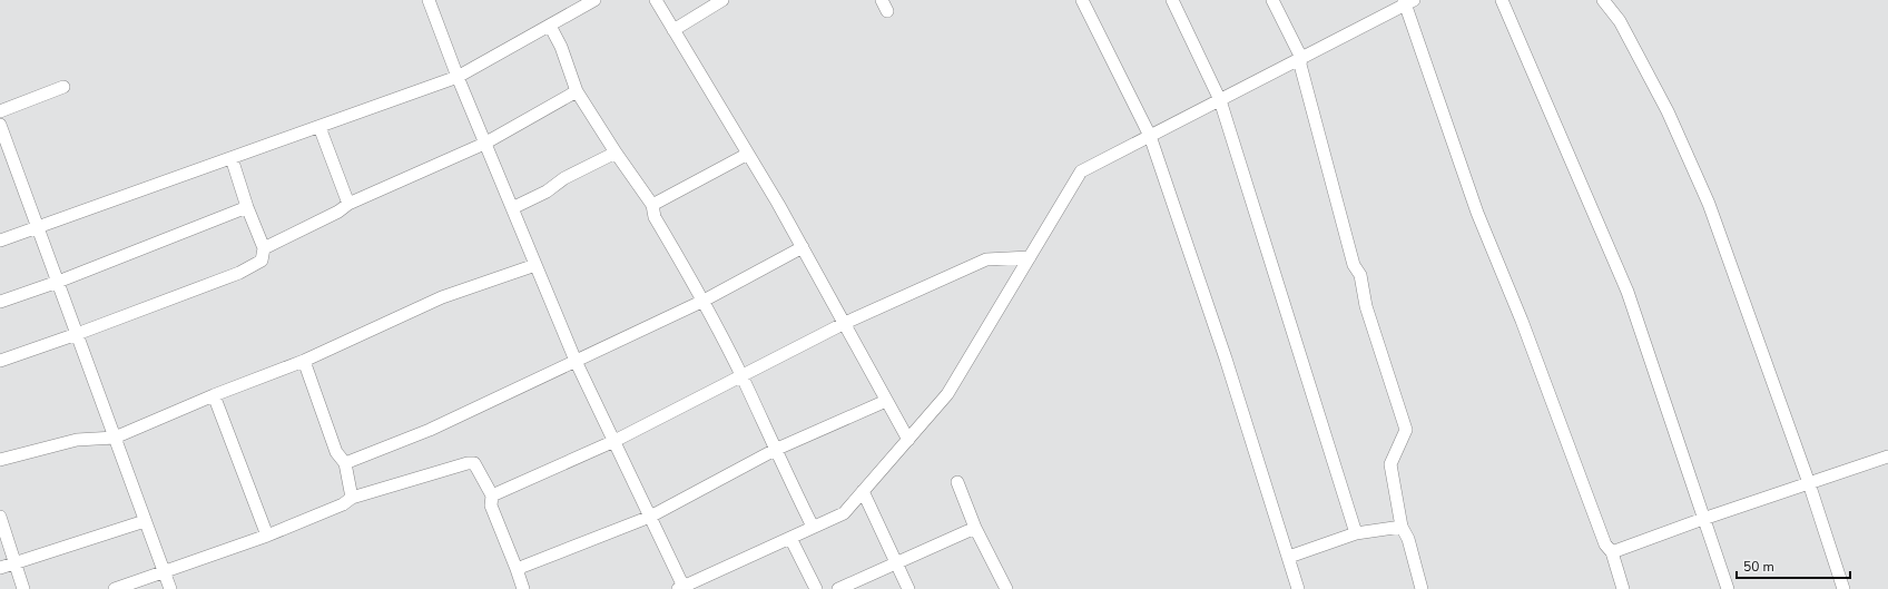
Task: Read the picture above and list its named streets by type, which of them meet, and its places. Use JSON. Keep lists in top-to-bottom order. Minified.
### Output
{"scale_bar":"50 m"}
